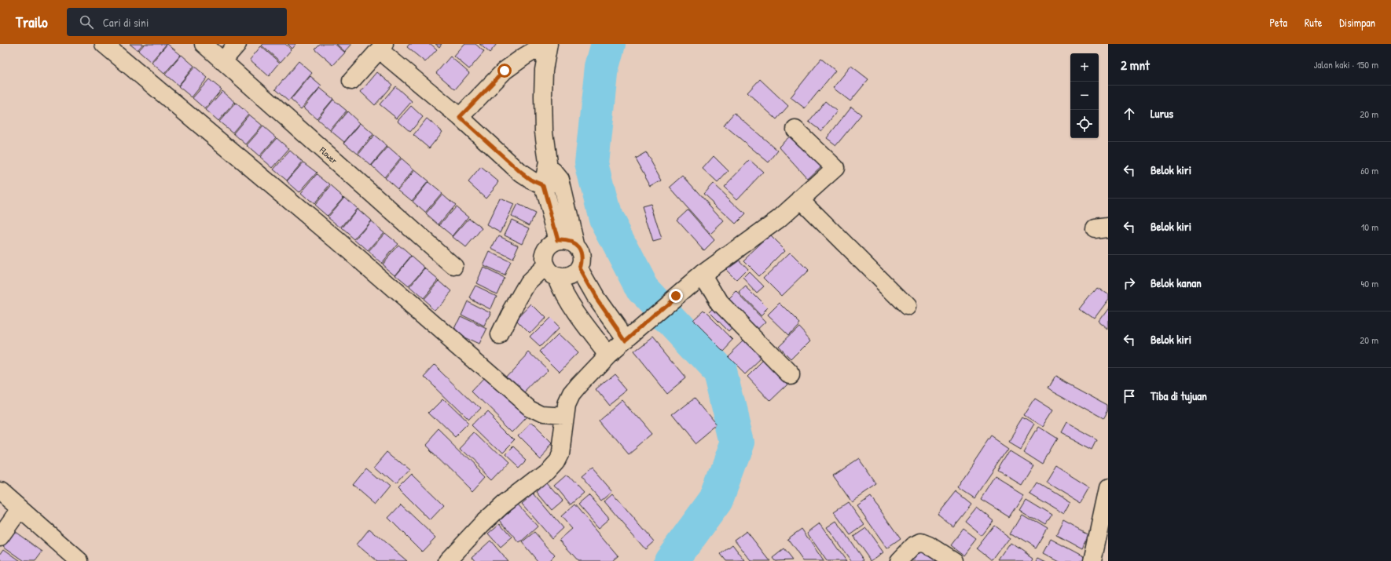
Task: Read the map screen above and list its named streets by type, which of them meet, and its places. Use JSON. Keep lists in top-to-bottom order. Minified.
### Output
{"streets":{"street":["Flower"]},"page":{"header":"Trailo","search":"Cari di sini","nav":["Peta","Rute","Disimpan"],"heading":["2 mnt","Jalan kaki · 150 m"],"map_buttons":["+","−"],"list":[["Lurus","20 m"],["Belok kiri","60 m"],["Belok kiri","10 m"],["Belok kanan","40 m"],["Belok kiri","20 m"],"Tiba di tujuan"]}}
